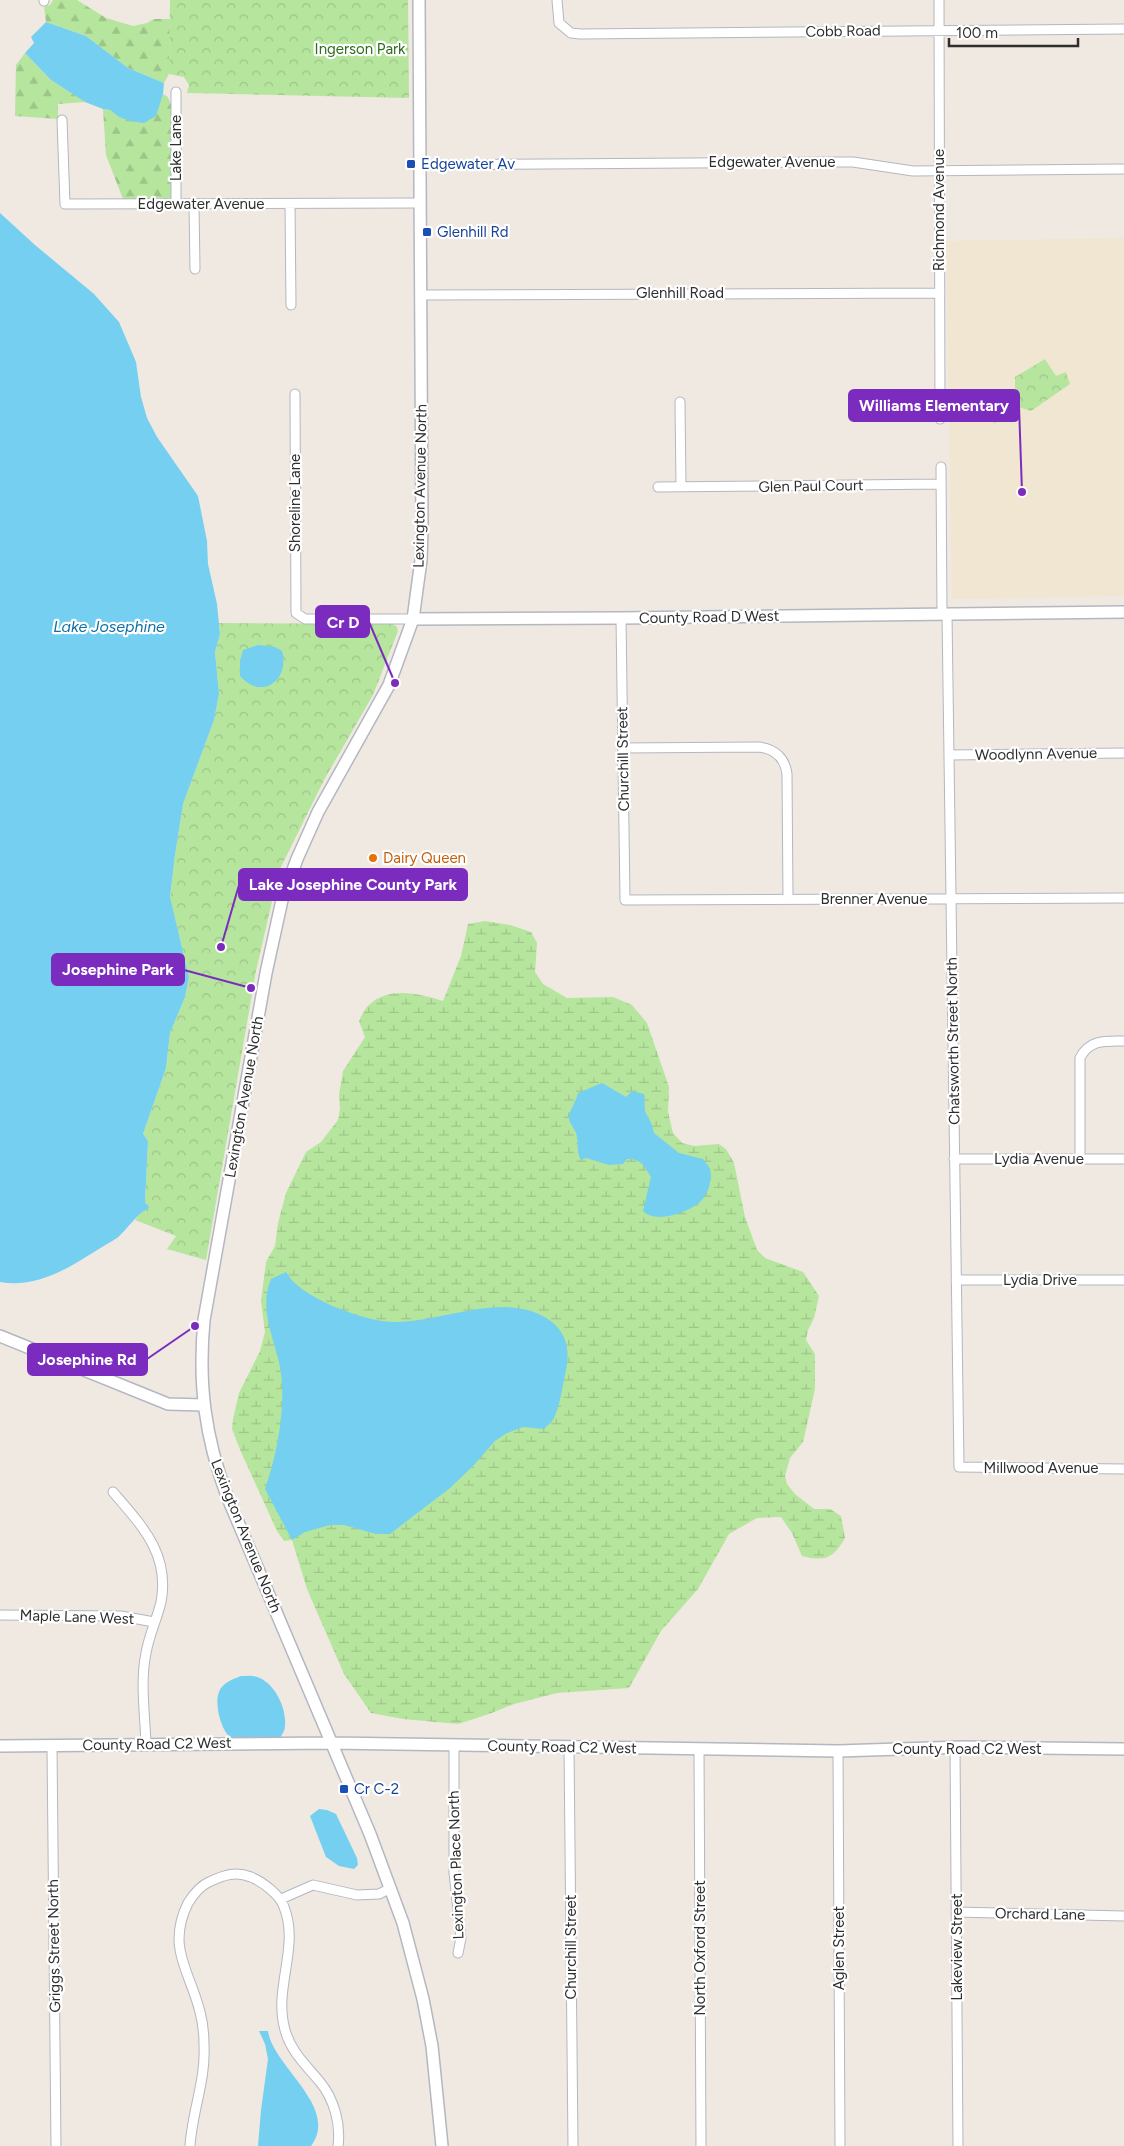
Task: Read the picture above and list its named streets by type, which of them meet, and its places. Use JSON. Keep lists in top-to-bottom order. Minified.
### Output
{"streets":{"main road":["Lexington Avenue North","County Road D West","County Road C2 West"],"street":["Cobb Road","Lake Lane","Edgewater Avenue","Richmond Avenue","Glenhill Road","Glen Paul Court","Shoreline Lane","Woodlynn Avenue","Churchill Street","Brenner Avenue","Chatsworth Street North","Lydia Avenue","Lydia Drive","Millwood Avenue","Maple Lane West","Lexington Place North","Orchard Lane","Griggs Street North","Lakeview Street","North Oxford Street","Aglen Street"]},"crossings":[["Cobb Road","Richmond Avenue"],["Lake Lane","Edgewater Avenue"],["Edgewater Avenue","Richmond Avenue"],["Edgewater Avenue","Lexington Avenue North"],["Richmond Avenue","Glenhill Road"],["Glenhill Road","Lexington Avenue North"],["Lexington Avenue North","County Road D West"],["Lexington Avenue North","County Road C2 West"],["Shoreline Lane","County Road D West"],["County Road D West","Churchill Street"],["County Road D West","Chatsworth Street North"],["Woodlynn Avenue","Chatsworth Street North"],["Churchill Street","Brenner Avenue"],["Churchill Street","County Road C2 West"],["Brenner Avenue","Chatsworth Street North"],["Chatsworth Street North","Lydia Avenue"],["Chatsworth Street North","Lydia Drive"],["Chatsworth Street North","Millwood Avenue"],["County Road C2 West","Lexington Place North"],["County Road C2 West","Griggs Street North"],["County Road C2 West","Lakeview Street"],["County Road C2 West","North Oxford Street"],["County Road C2 West","Aglen Street"],["Orchard Lane","Lakeview Street"]],"water":["Lake Josephine"],"parks":["Ingerson Park"],"places":{"transit":["Edgewater Av","Glenhill Rd","Cr C-2"],"other":["Williams Elementary","Cr D","Dairy Queen","Lake Josephine County Park","Josephine Park","Josephine Rd"]},"scale_bar":"100 m"}
